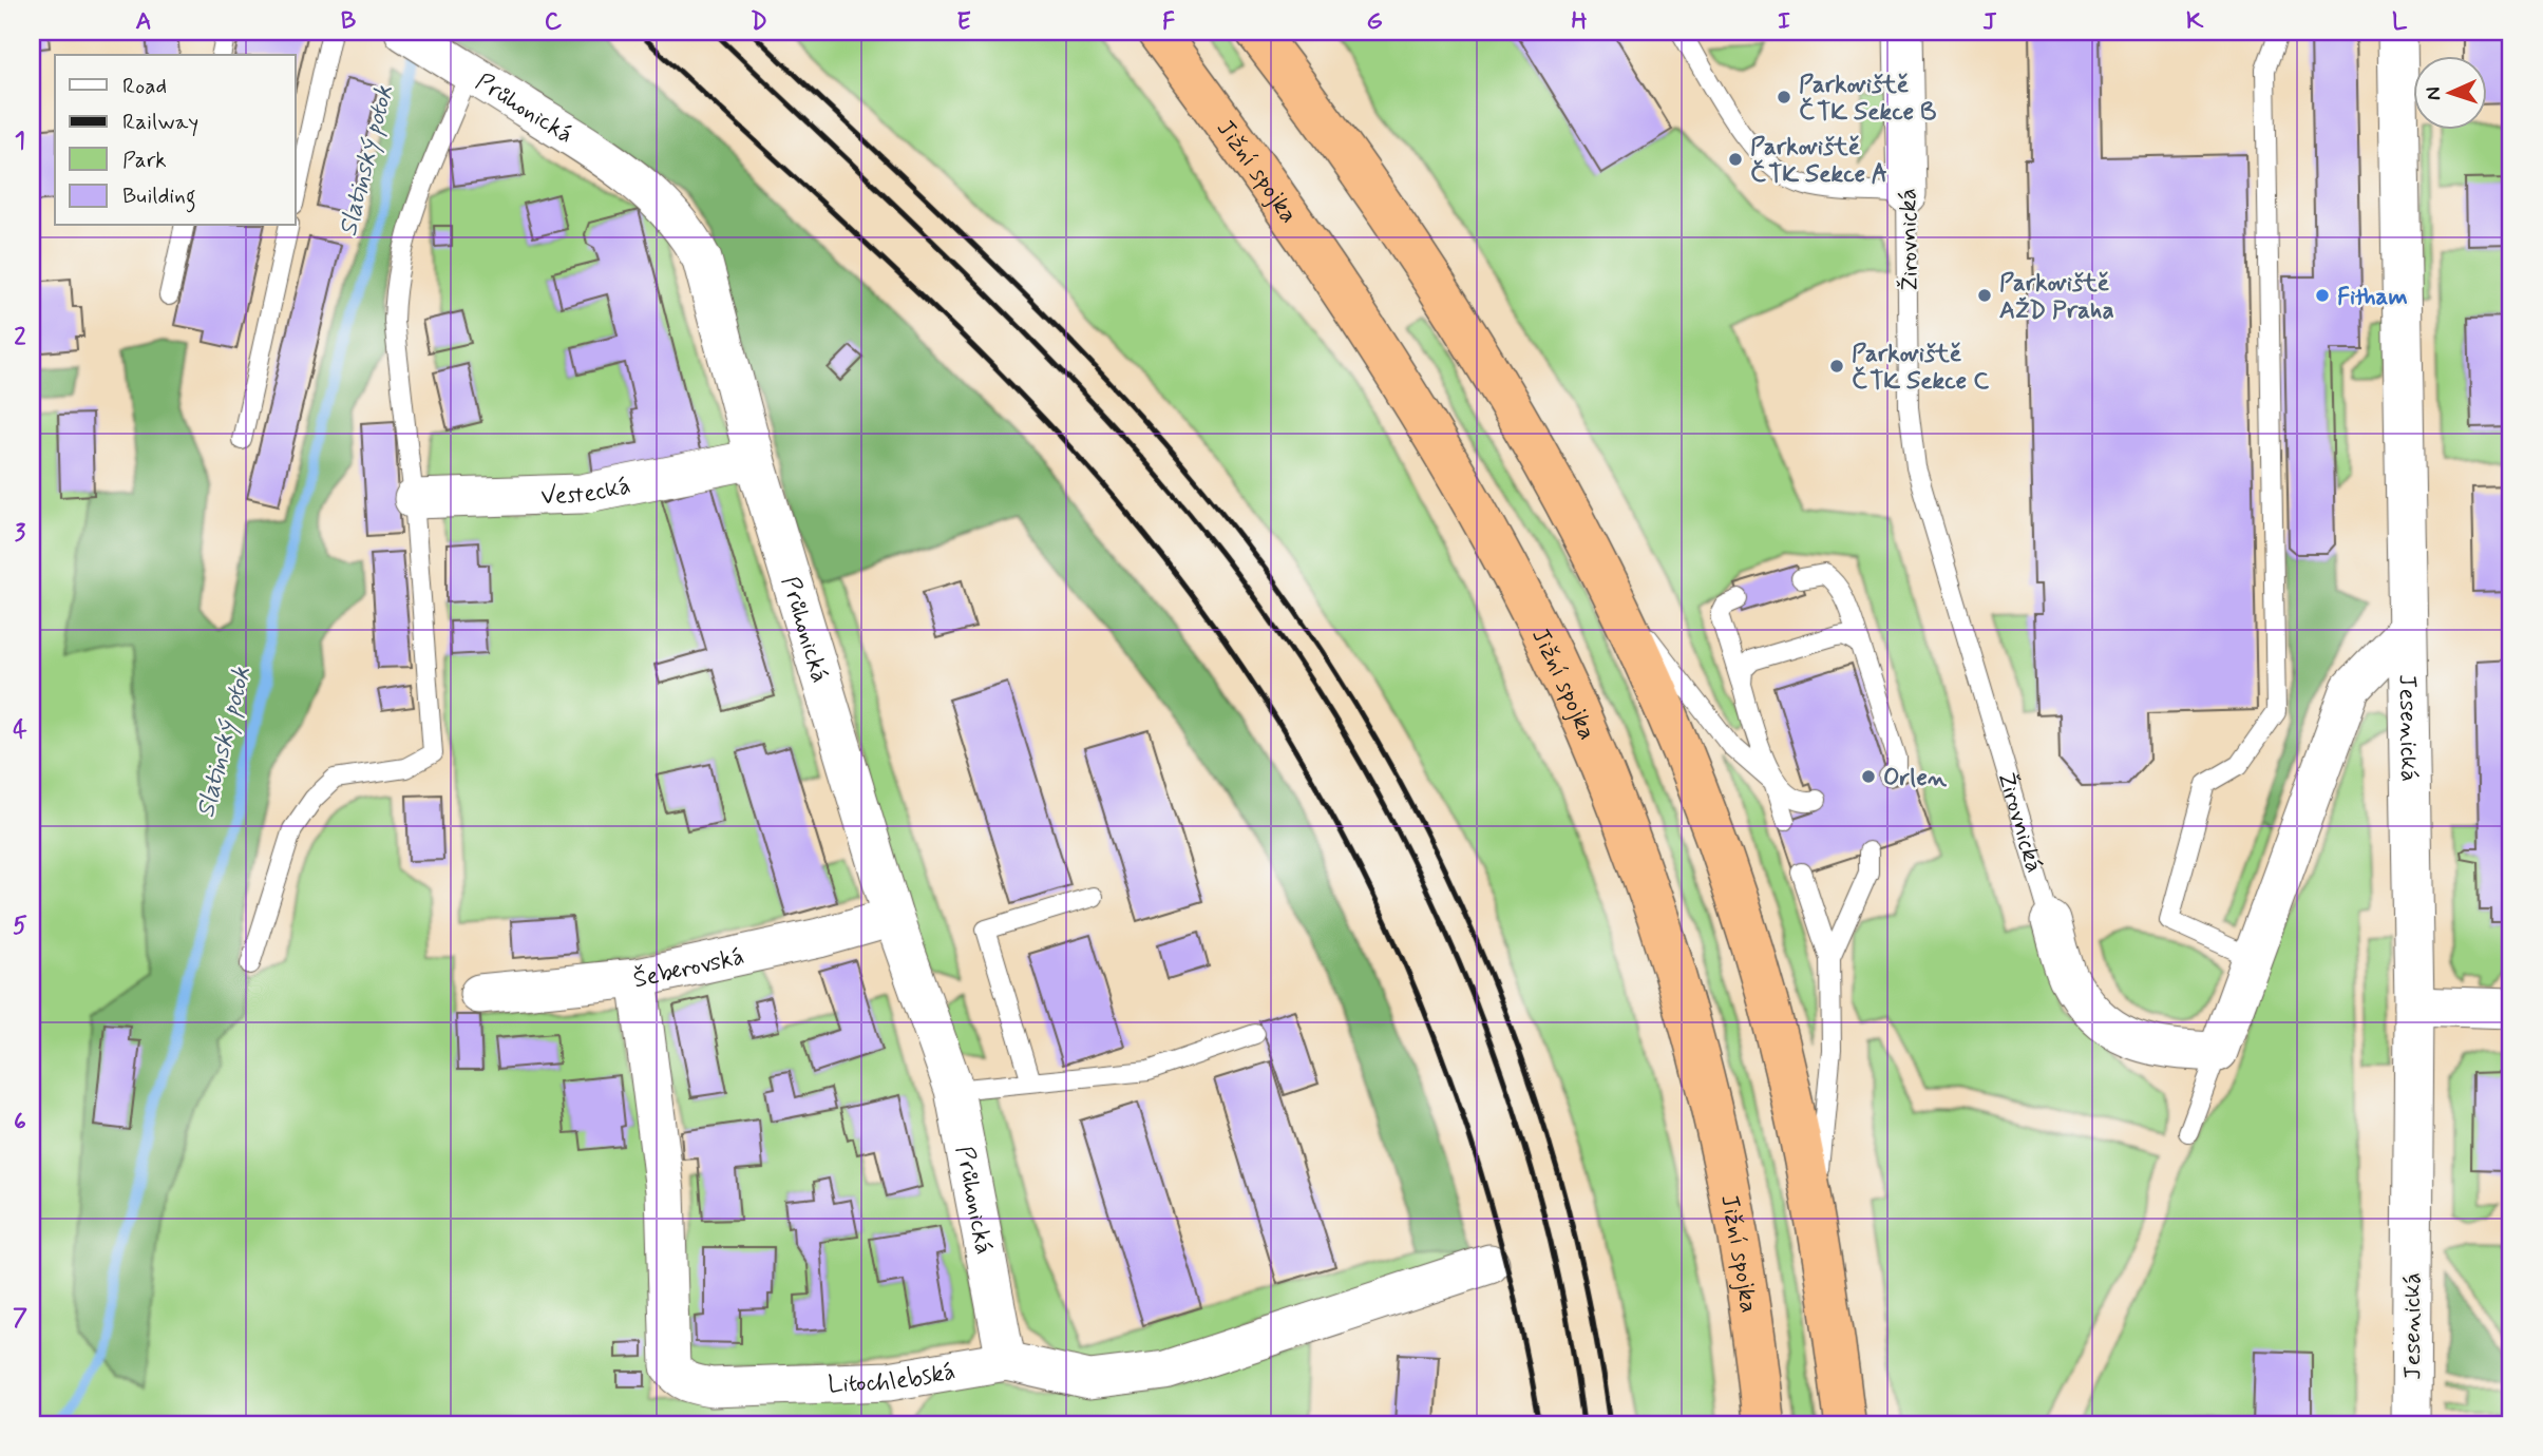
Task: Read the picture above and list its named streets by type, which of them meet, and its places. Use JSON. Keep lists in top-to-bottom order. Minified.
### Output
{"streets":{"highway":["Jižní spojka"],"street":["Průhonická","Žirovnická","Vestecká","Jesenická","Šeberovská","Litochlebská"]},"crossings":[["Průhonická","Vestecká"],["Průhonická","Šeberovská"],["Průhonická","Litochlebská"],["Šeberovská","Litochlebská"]],"water":["Slatinský potok"],"places":["Parkoviště ČTK Sekce B","Parkoviště ČTK Sekce A","Parkoviště AŽD Praha","Fitham","Parkoviště ČTK Sekce C","Orlen"],"legend":["Road","Railway","Park","Building"],"north":"left","grid":{"columns":["A","B","C","D","E","F","G","H","I","J","K","L"],"rows":["1","2","3","4","5","6","7"]}}
